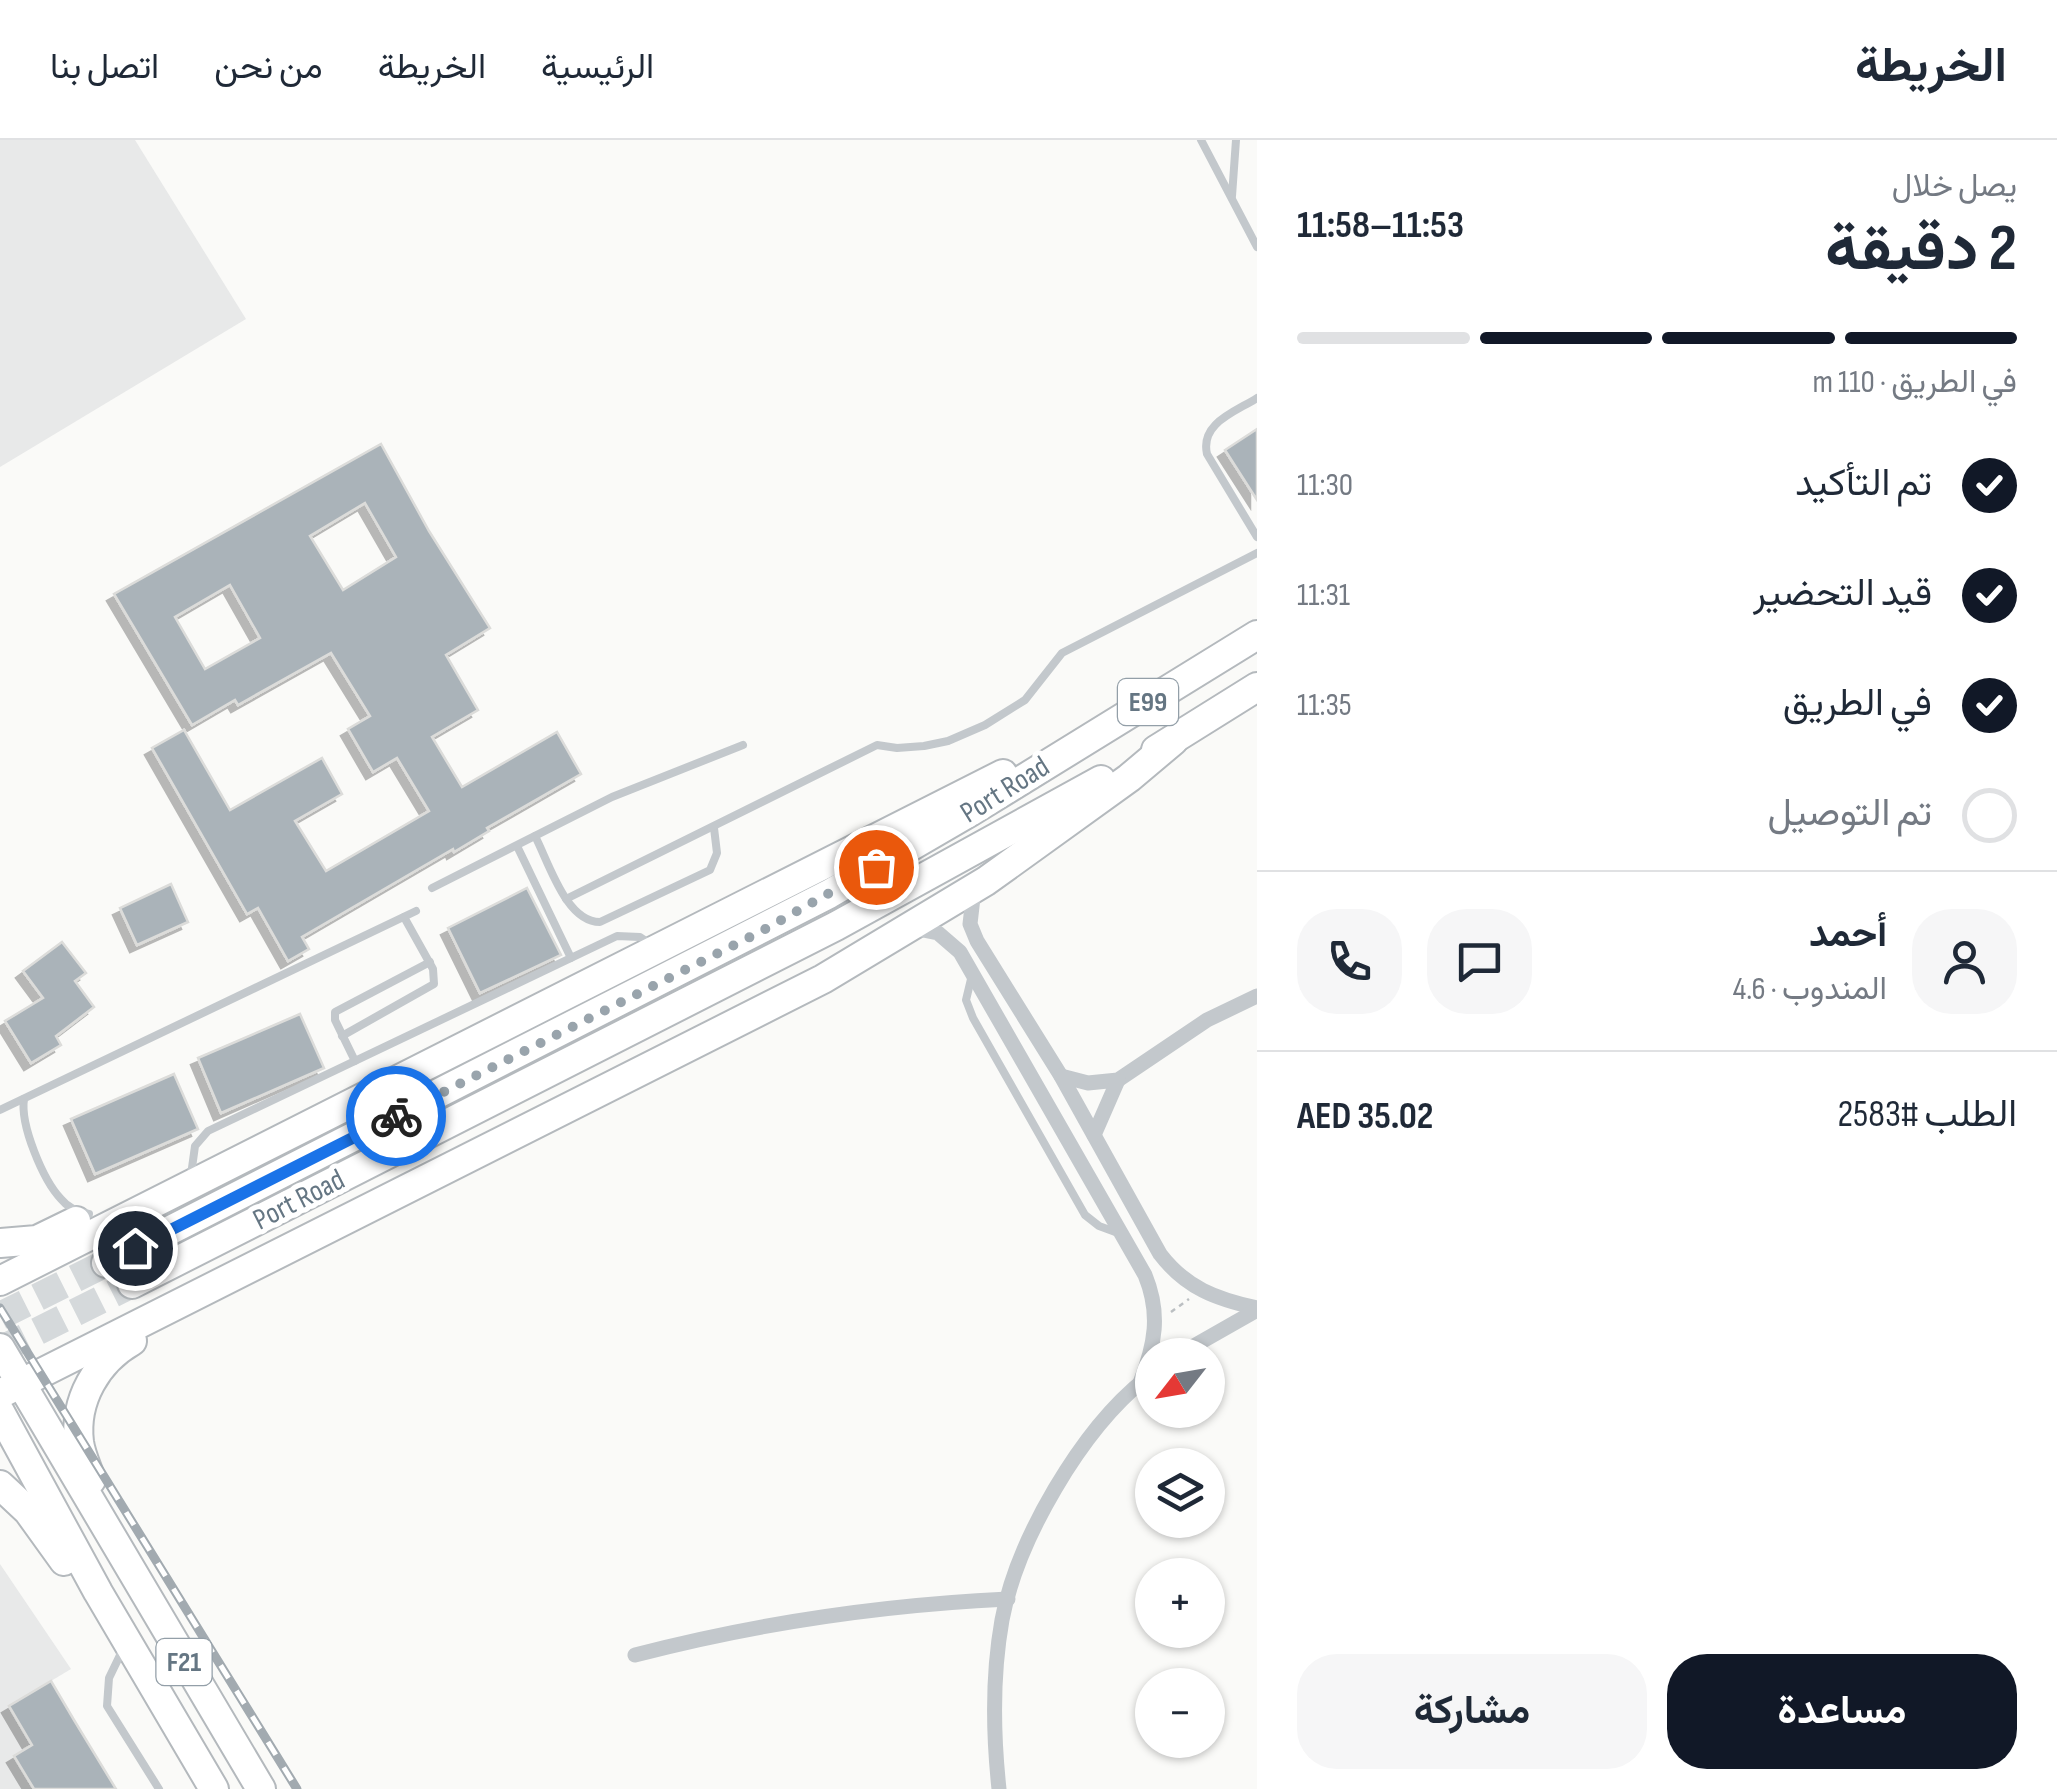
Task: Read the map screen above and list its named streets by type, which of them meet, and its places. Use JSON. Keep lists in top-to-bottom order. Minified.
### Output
{"streets":{"highway":["E99","Port Road","F21"]},"north":"bottom left","page":{"header":"الخريطة","nav":["الرئيسية","الخريطة","من نحن","اتصل بنا"],"heading":["2 دقيقة","يصل خلال","11:53–11:58"],"panel":["أحمد","المندوب · 4.6","الطلب #2583","AED 35.02"],"bar":"في الطريق · 110 m","list":[["تم التأكيد","11:30"],["قيد التحضير","11:31"],["في الطريق","11:35"],"تم التوصيل"],"map_buttons":["+","−"],"buttons":["مساعدة","مشاركة"]}}
